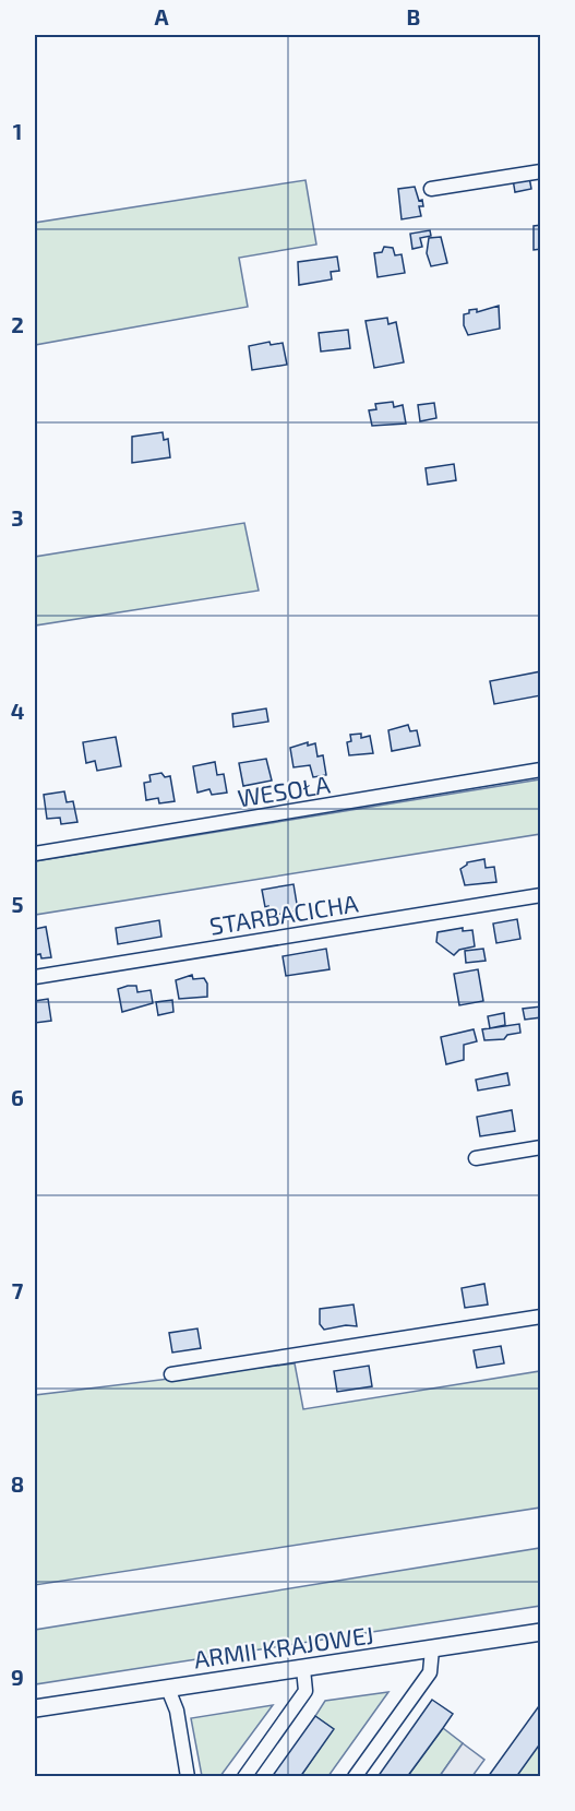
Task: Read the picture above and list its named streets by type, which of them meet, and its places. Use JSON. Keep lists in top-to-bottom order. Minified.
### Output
{"streets":{"street":["WESOŁA","STARBACICHA","ARMII KRAJOWEJ"]},"grid":{"columns":["A","B"],"rows":["1","2","3","4","5","6","7","8","9"]}}
